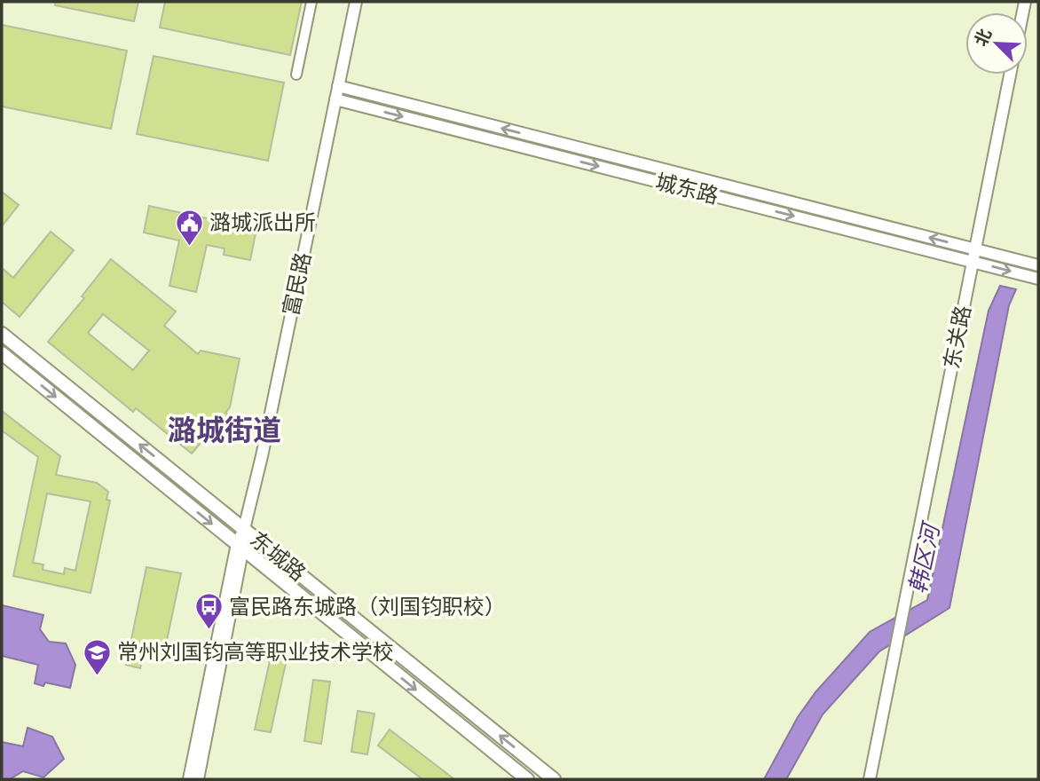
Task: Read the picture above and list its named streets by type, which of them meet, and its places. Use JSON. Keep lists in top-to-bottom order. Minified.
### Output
{"streets":{"main road":["东城路"],"street":["城东路","富民路","东关路"]},"crossings":[["城东路","富民路"],["城东路","东关路"],["富民路","东城路"]],"districts":["潞城街道"],"water":["韩区河"],"places":{"public building":["潞城派出所"],"bus stop":["富民路东城路（刘国钧职校）"],"school or university":["常州刘国钧高等职业技术学校"]},"north":"top left"}
